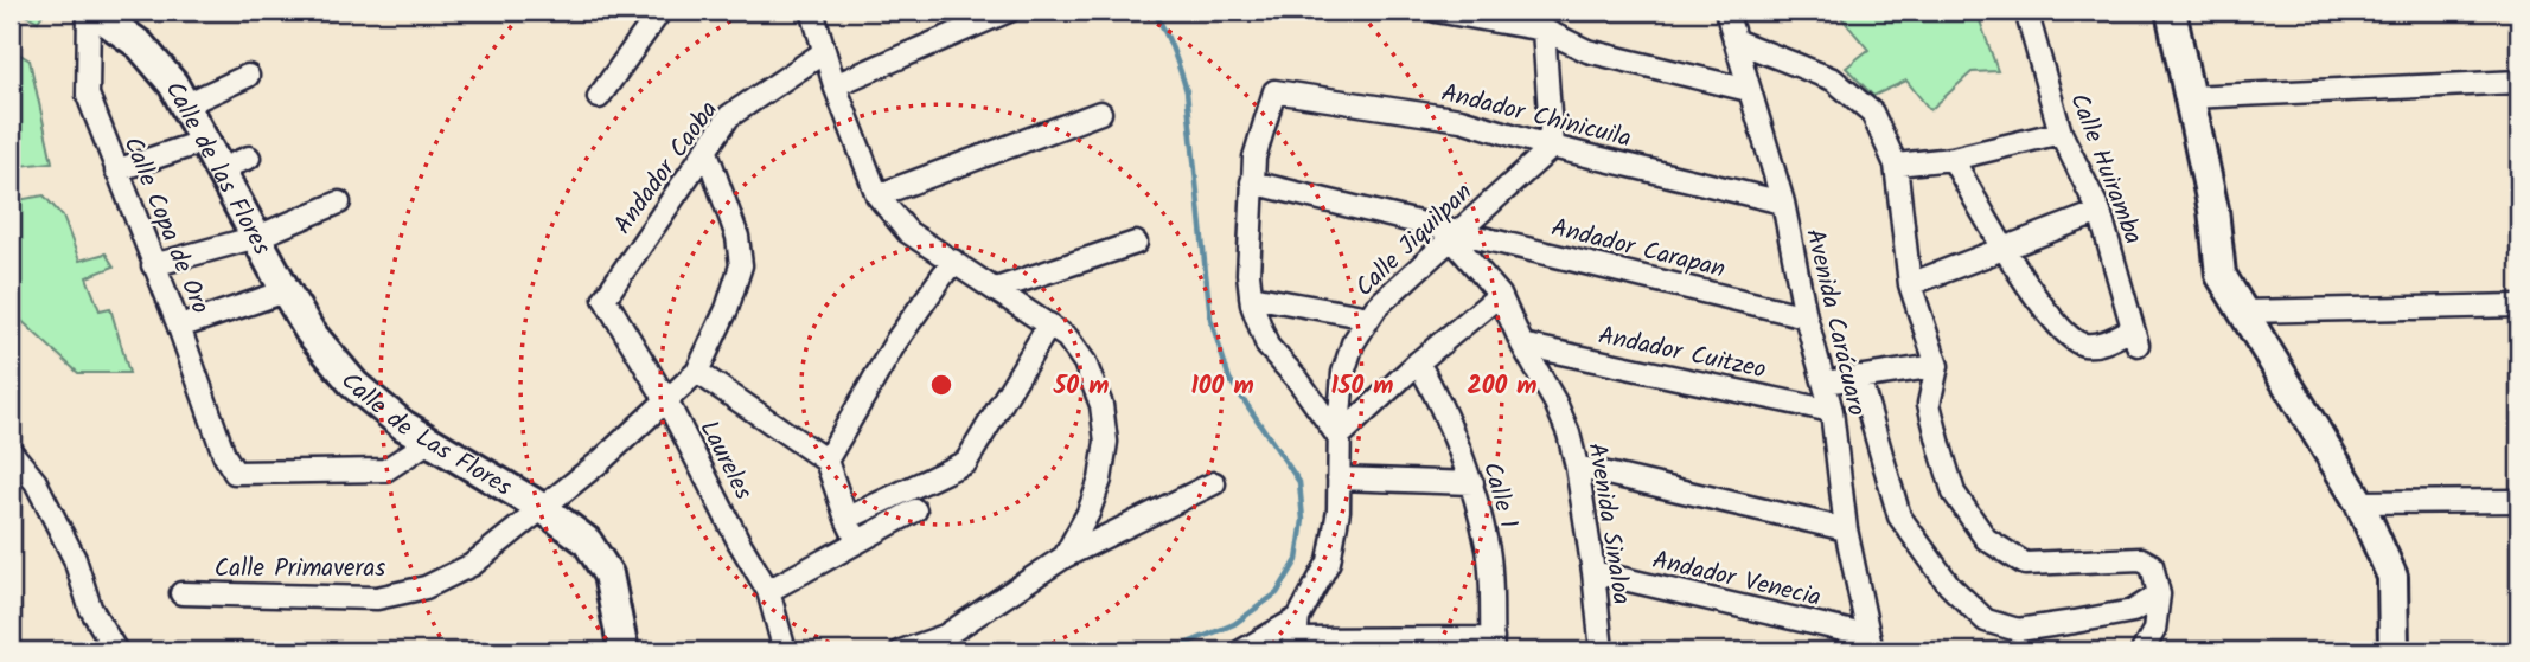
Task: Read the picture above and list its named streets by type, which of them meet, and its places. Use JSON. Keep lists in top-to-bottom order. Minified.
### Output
{"streets":{"street":["Andador Chinicuila","Andador Caoba","Calle de las Flores","Calle Huiramba","Calle Copa de Oro","Calle Jiquilpan","Andador Carapan","Avenida Carácuaro","Andador Cuitzeo","Calle de Las Flores","Laureles","Calle 1","Avenida Sinaloa","Calle Primaveras","Andador Venecia"]},"crossings":[["Andador Chinicuila","Calle Jiquilpan"],["Andador Chinicuila","Andador Carapan"],["Andador Chinicuila","Avenida Carácuaro"],["Andador Caoba","Laureles"],["Calle de las Flores","Calle Copa de Oro"],["Calle de las Flores","Calle de Las Flores"],["Calle Copa de Oro","Calle de Las Flores"],["Calle Jiquilpan","Andador Carapan"],["Calle Jiquilpan","Avenida Sinaloa"],["Andador Carapan","Avenida Carácuaro"],["Andador Carapan","Avenida Sinaloa"],["Avenida Carácuaro","Andador Cuitzeo"],["Avenida Carácuaro","Andador Venecia"],["Andador Cuitzeo","Avenida Sinaloa"],["Calle de Las Flores","Calle Primaveras"],["Laureles","Calle Primaveras"],["Avenida Sinaloa","Andador Venecia"]],"rings":["50 m","100 m","150 m","200 m"]}
